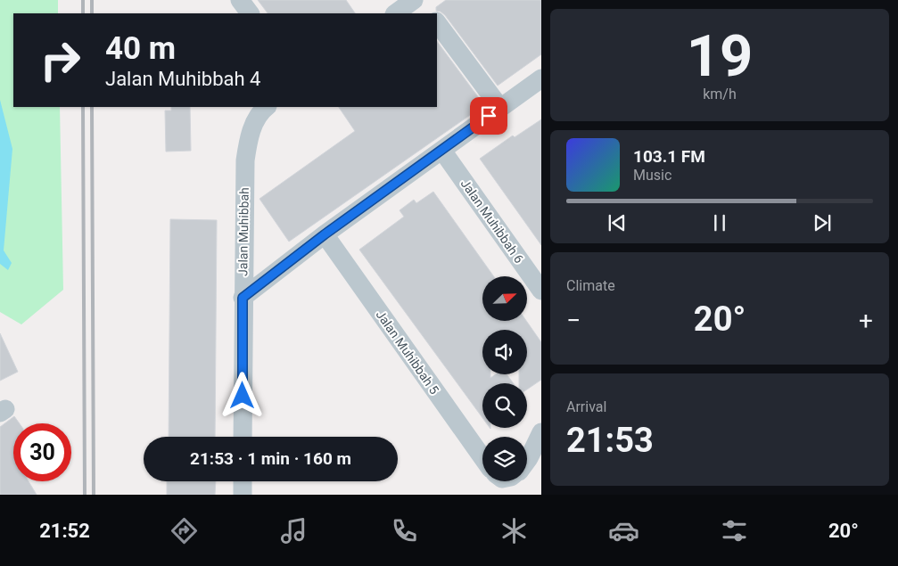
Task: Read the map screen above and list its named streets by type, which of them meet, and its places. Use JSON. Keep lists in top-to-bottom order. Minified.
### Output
{"streets":{"street":["Jalan Muhibbah 6","Jalan Muhibbah","Jalan Muhibbah 5"]},"north":"top right","page":{"tile":[["19","km/h"],"Climate",["Arrival","21:53"]],"turn":["40 m","Jalan Muhibbah 4"],"song":["103.1 FM","Music"],"heat":["−","20°","+"],"limit":"30","trip":"21:53 · 1 min · 160 m","tabs":["21:52","20°"]}}
